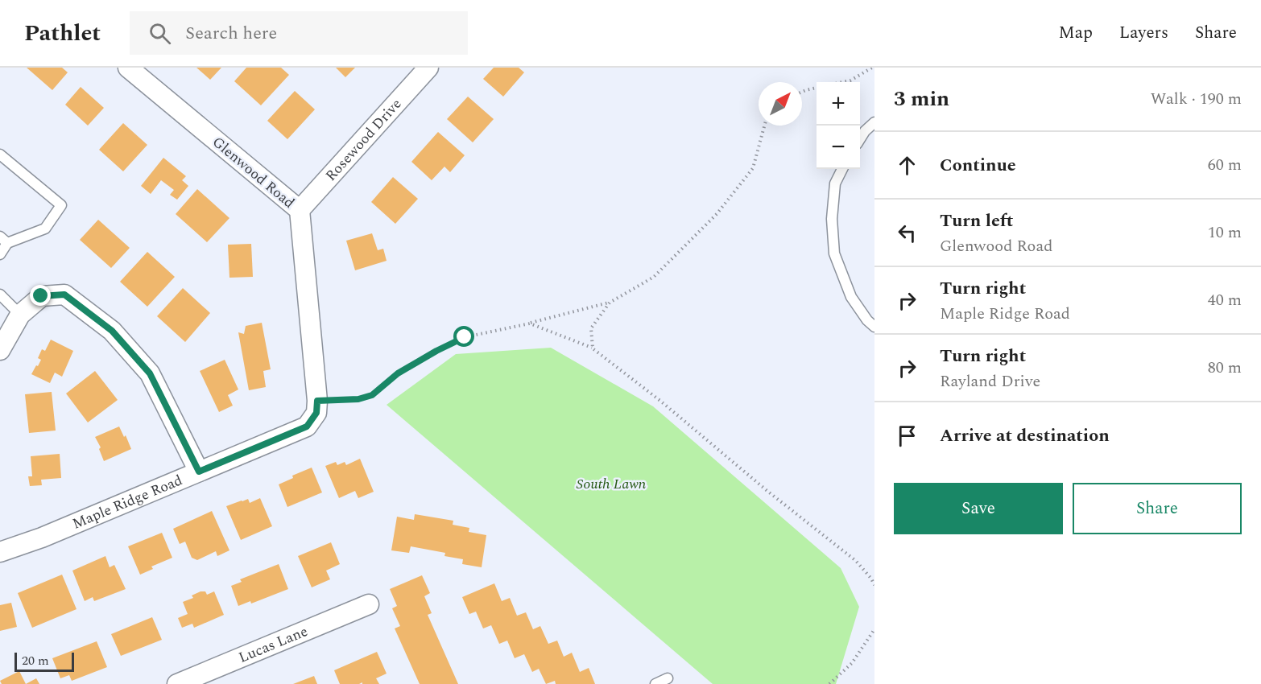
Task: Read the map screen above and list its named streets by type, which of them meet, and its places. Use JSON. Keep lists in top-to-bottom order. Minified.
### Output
{"streets":{"street":["Rosewood Drive","Glenwood Road","Maple Ridge Road","Lucas Lane"]},"crossings":[["Rosewood Drive","Glenwood Road"],["Glenwood Road","Maple Ridge Road"]],"parks":["South Lawn"],"scale_bar":"20 m","north":"top right","page":{"header":"Pathlet","search":"Search here","nav":["Map","Layers","Share"],"heading":["3 min","Walk · 190 m"],"map_buttons":["+","−"],"list":[["Continue","60 m"],["Turn left","Glenwood Road","10 m"],["Turn right","Maple Ridge Road","40 m"],["Turn right","Rayland Drive","80 m"],"Arrive at destination"],"buttons":["Save","Share"],"scale":"20 m"}}
